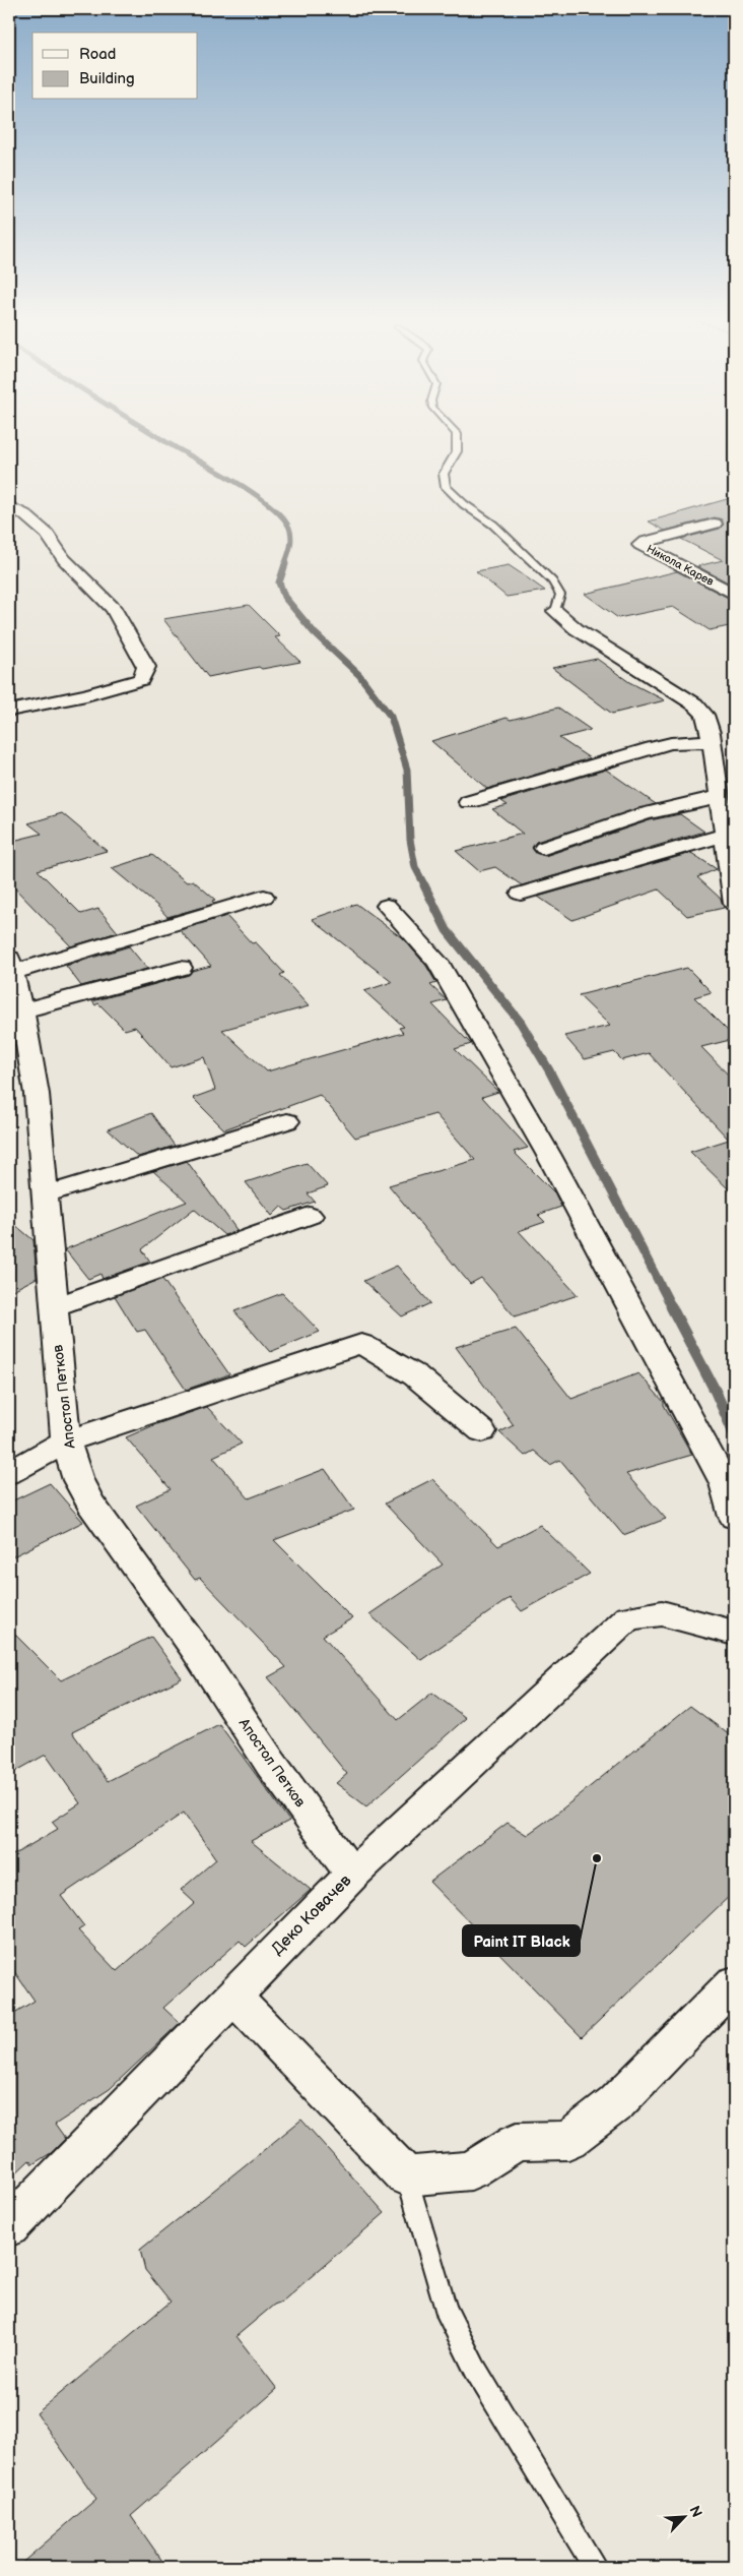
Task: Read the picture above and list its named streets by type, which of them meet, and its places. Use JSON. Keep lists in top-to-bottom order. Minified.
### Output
{"streets":{"street":["Никола Карев","Апостол Петков","Деко Ковачев"]},"crossings":[["Апостол Петков","Деко Ковачев"]],"places":["Paint IT Black"],"legend":["Road","Building"],"north":"top right"}
